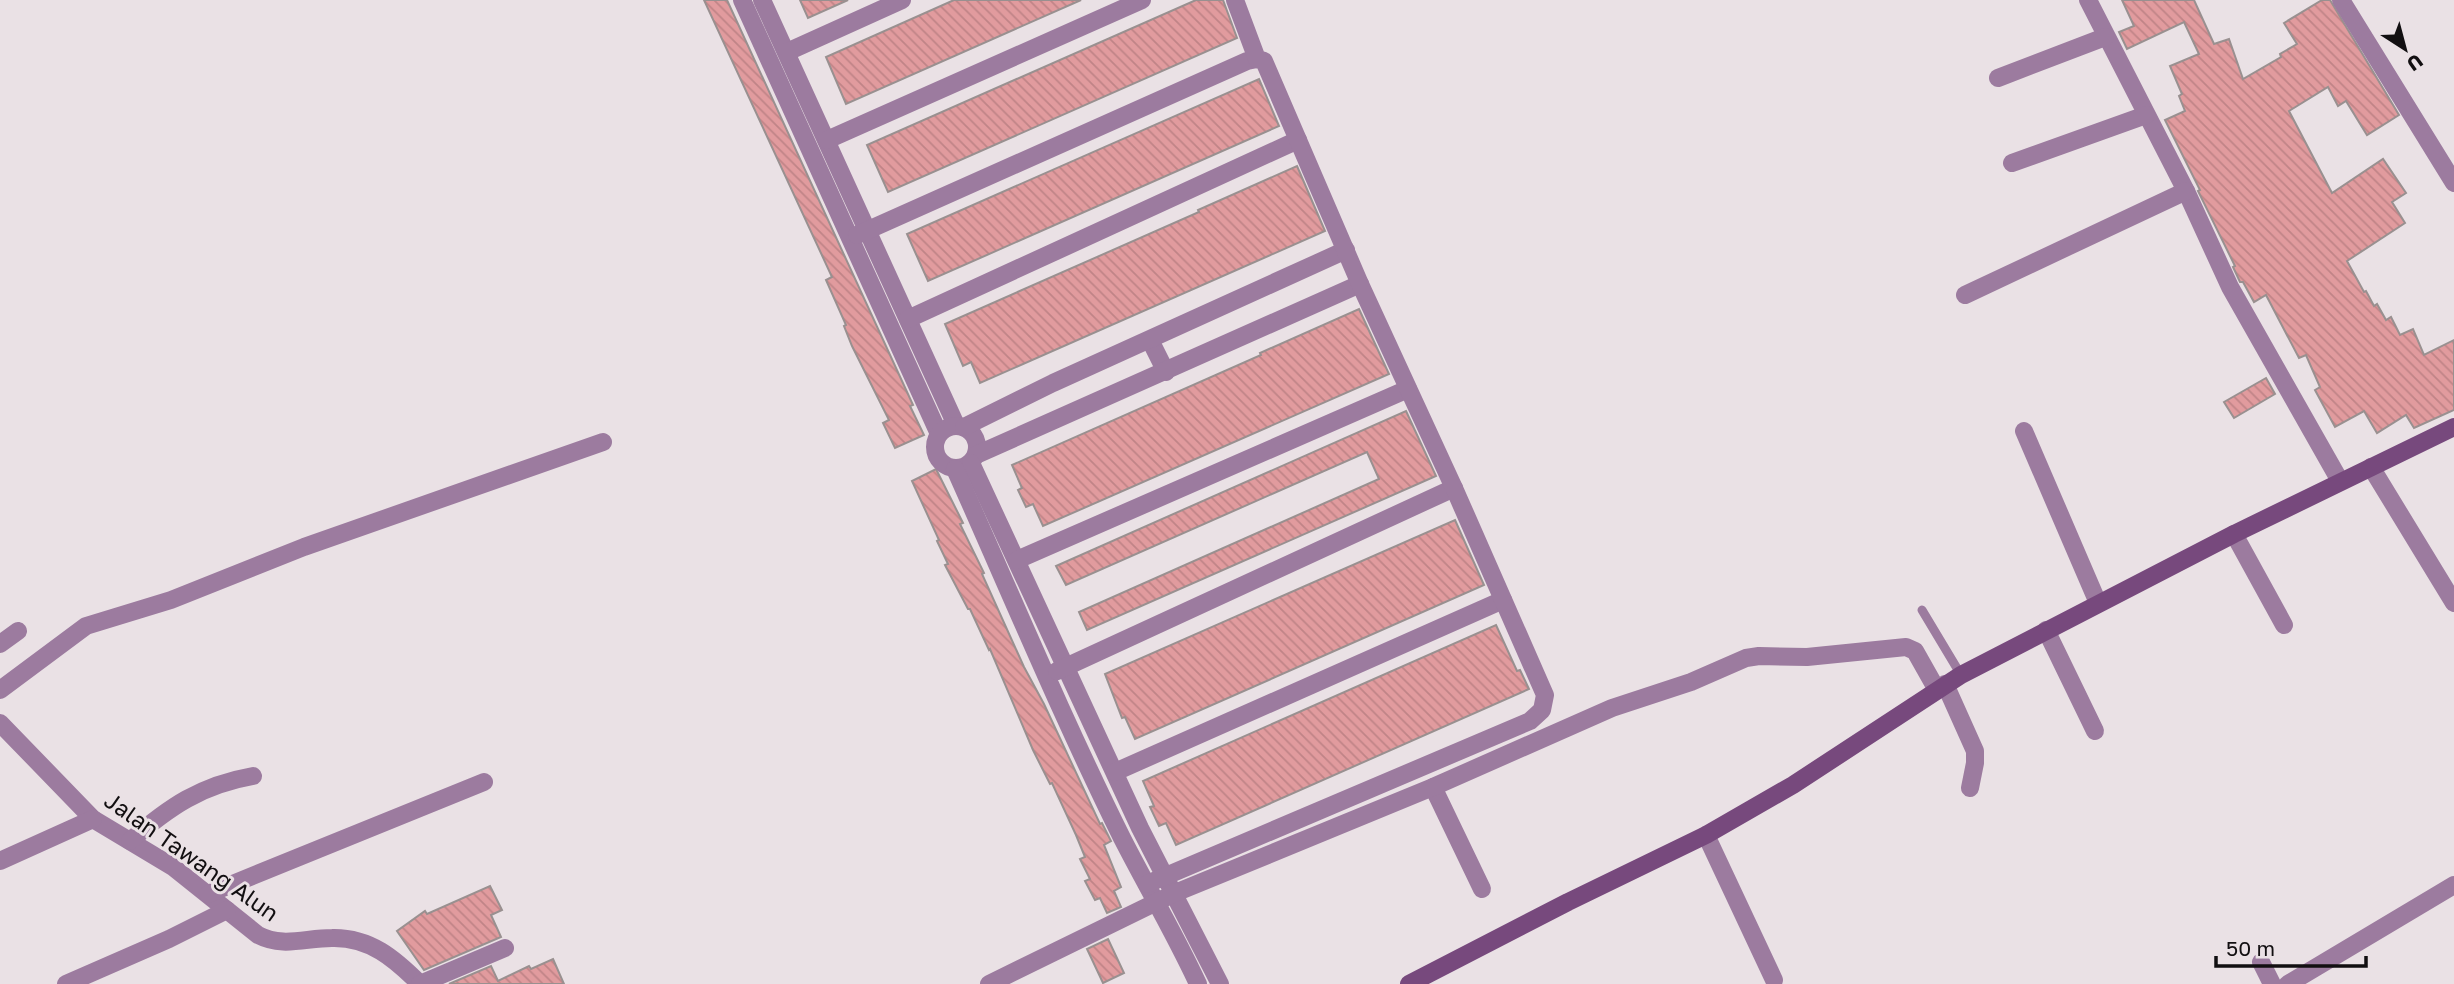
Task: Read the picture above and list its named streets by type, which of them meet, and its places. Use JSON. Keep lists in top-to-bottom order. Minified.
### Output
{"streets":{"street":["Jalan Tawang Alun"]},"scale_bar":"50 m","north":"bottom right"}
